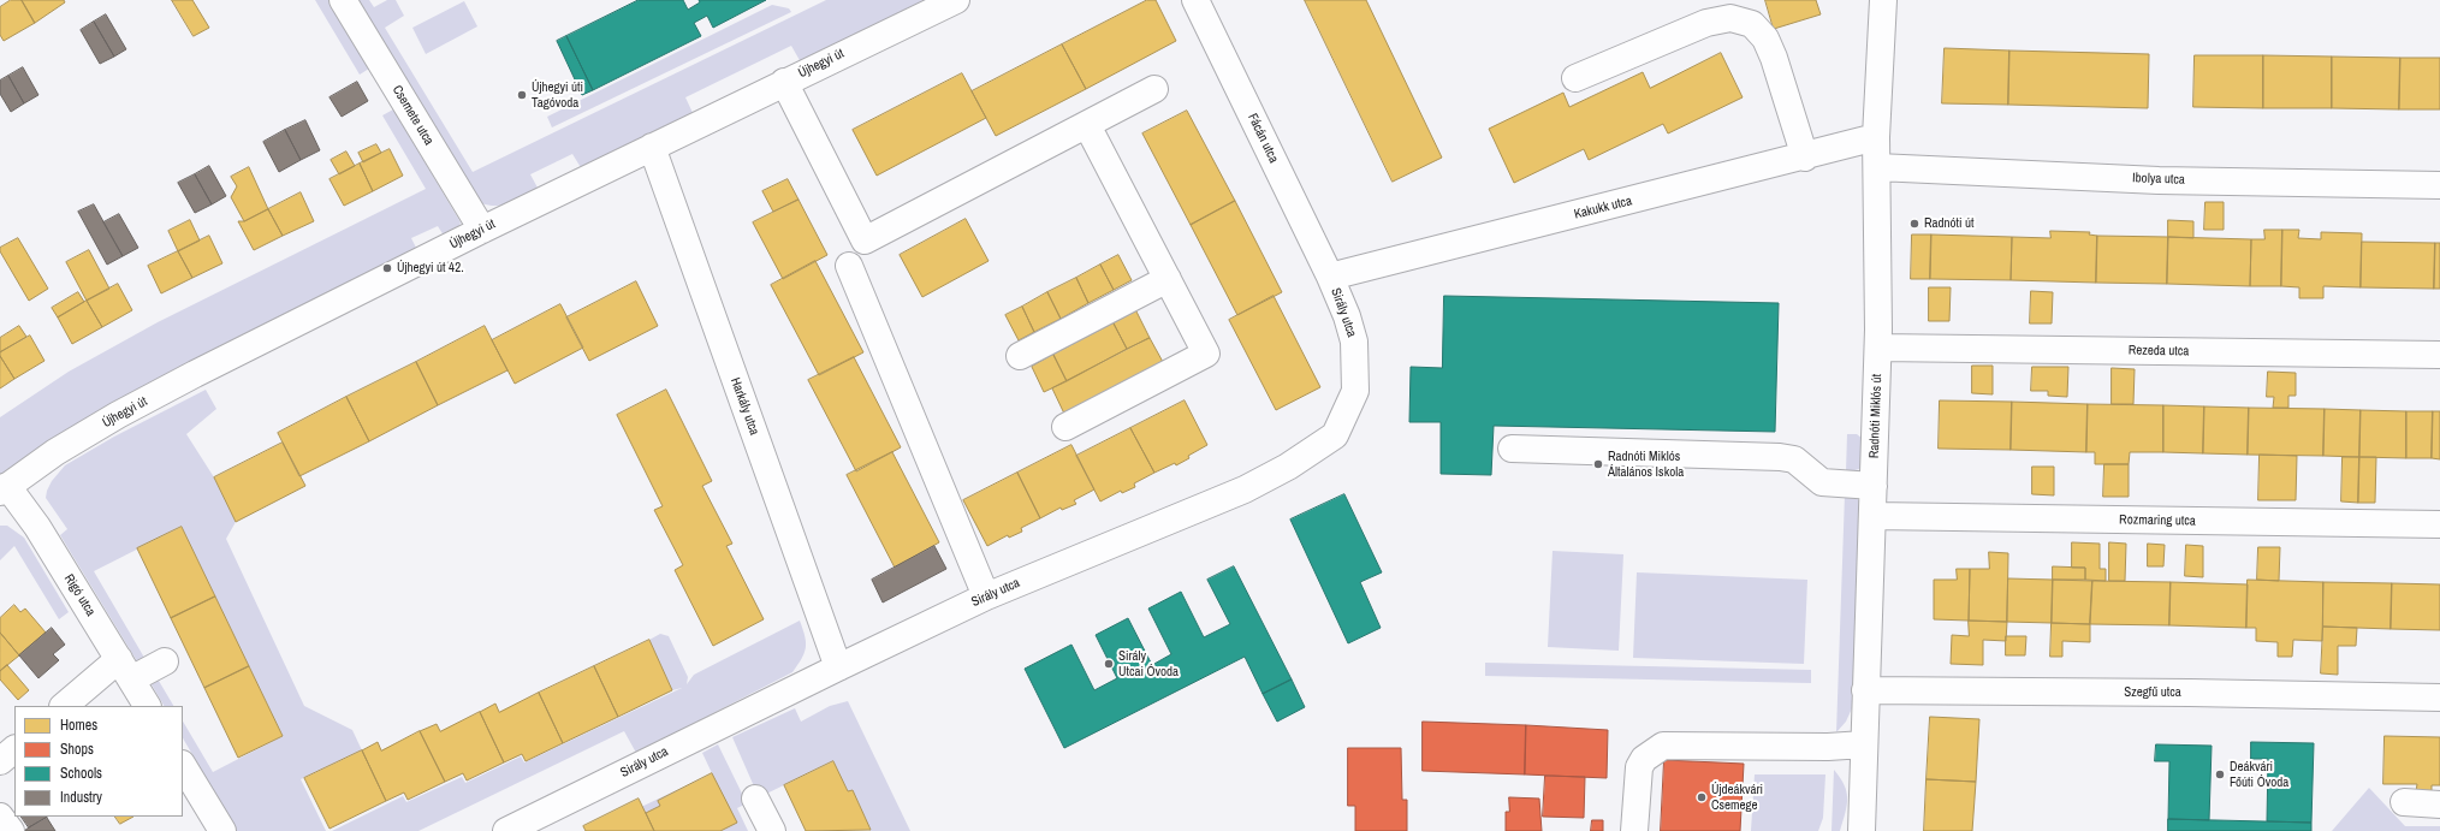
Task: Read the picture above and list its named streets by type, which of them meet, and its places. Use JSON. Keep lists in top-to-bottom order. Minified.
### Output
{"streets":{"street":["Újhegyi út","Csemete utca","Fácán utca","Ibolya utca","Kakukk utca","Sirály utca","Rezeda utca","Harkály utca","Radnóti Miklós út","Rozmaring utca","Rigó utca","Szegfű utca"]},"crossings":[["Újhegyi út","Csemete utca"],["Újhegyi út","Harkály utca"],["Újhegyi út","Rigó utca"],["Fácán utca","Kakukk utca"],["Fácán utca","Sirály utca"],["Ibolya utca","Radnóti Miklós út"],["Kakukk utca","Sirály utca"],["Kakukk utca","Radnóti Miklós út"],["Sirály utca","Harkály utca"],["Rezeda utca","Radnóti Miklós út"],["Radnóti Miklós út","Rozmaring utca"],["Radnóti Miklós út","Szegfű utca"]],"places":["Újhegyi úti Tagóvoda","Radnóti út","Újhegyi út 42.","Radnóti Miklós Általános Iskola","Sirály Utcai Óvoda","Deákvári Főúti Óvoda","Újdeákvári Csemege"],"legend":["Homes","Shops","Schools","Industry"]}
